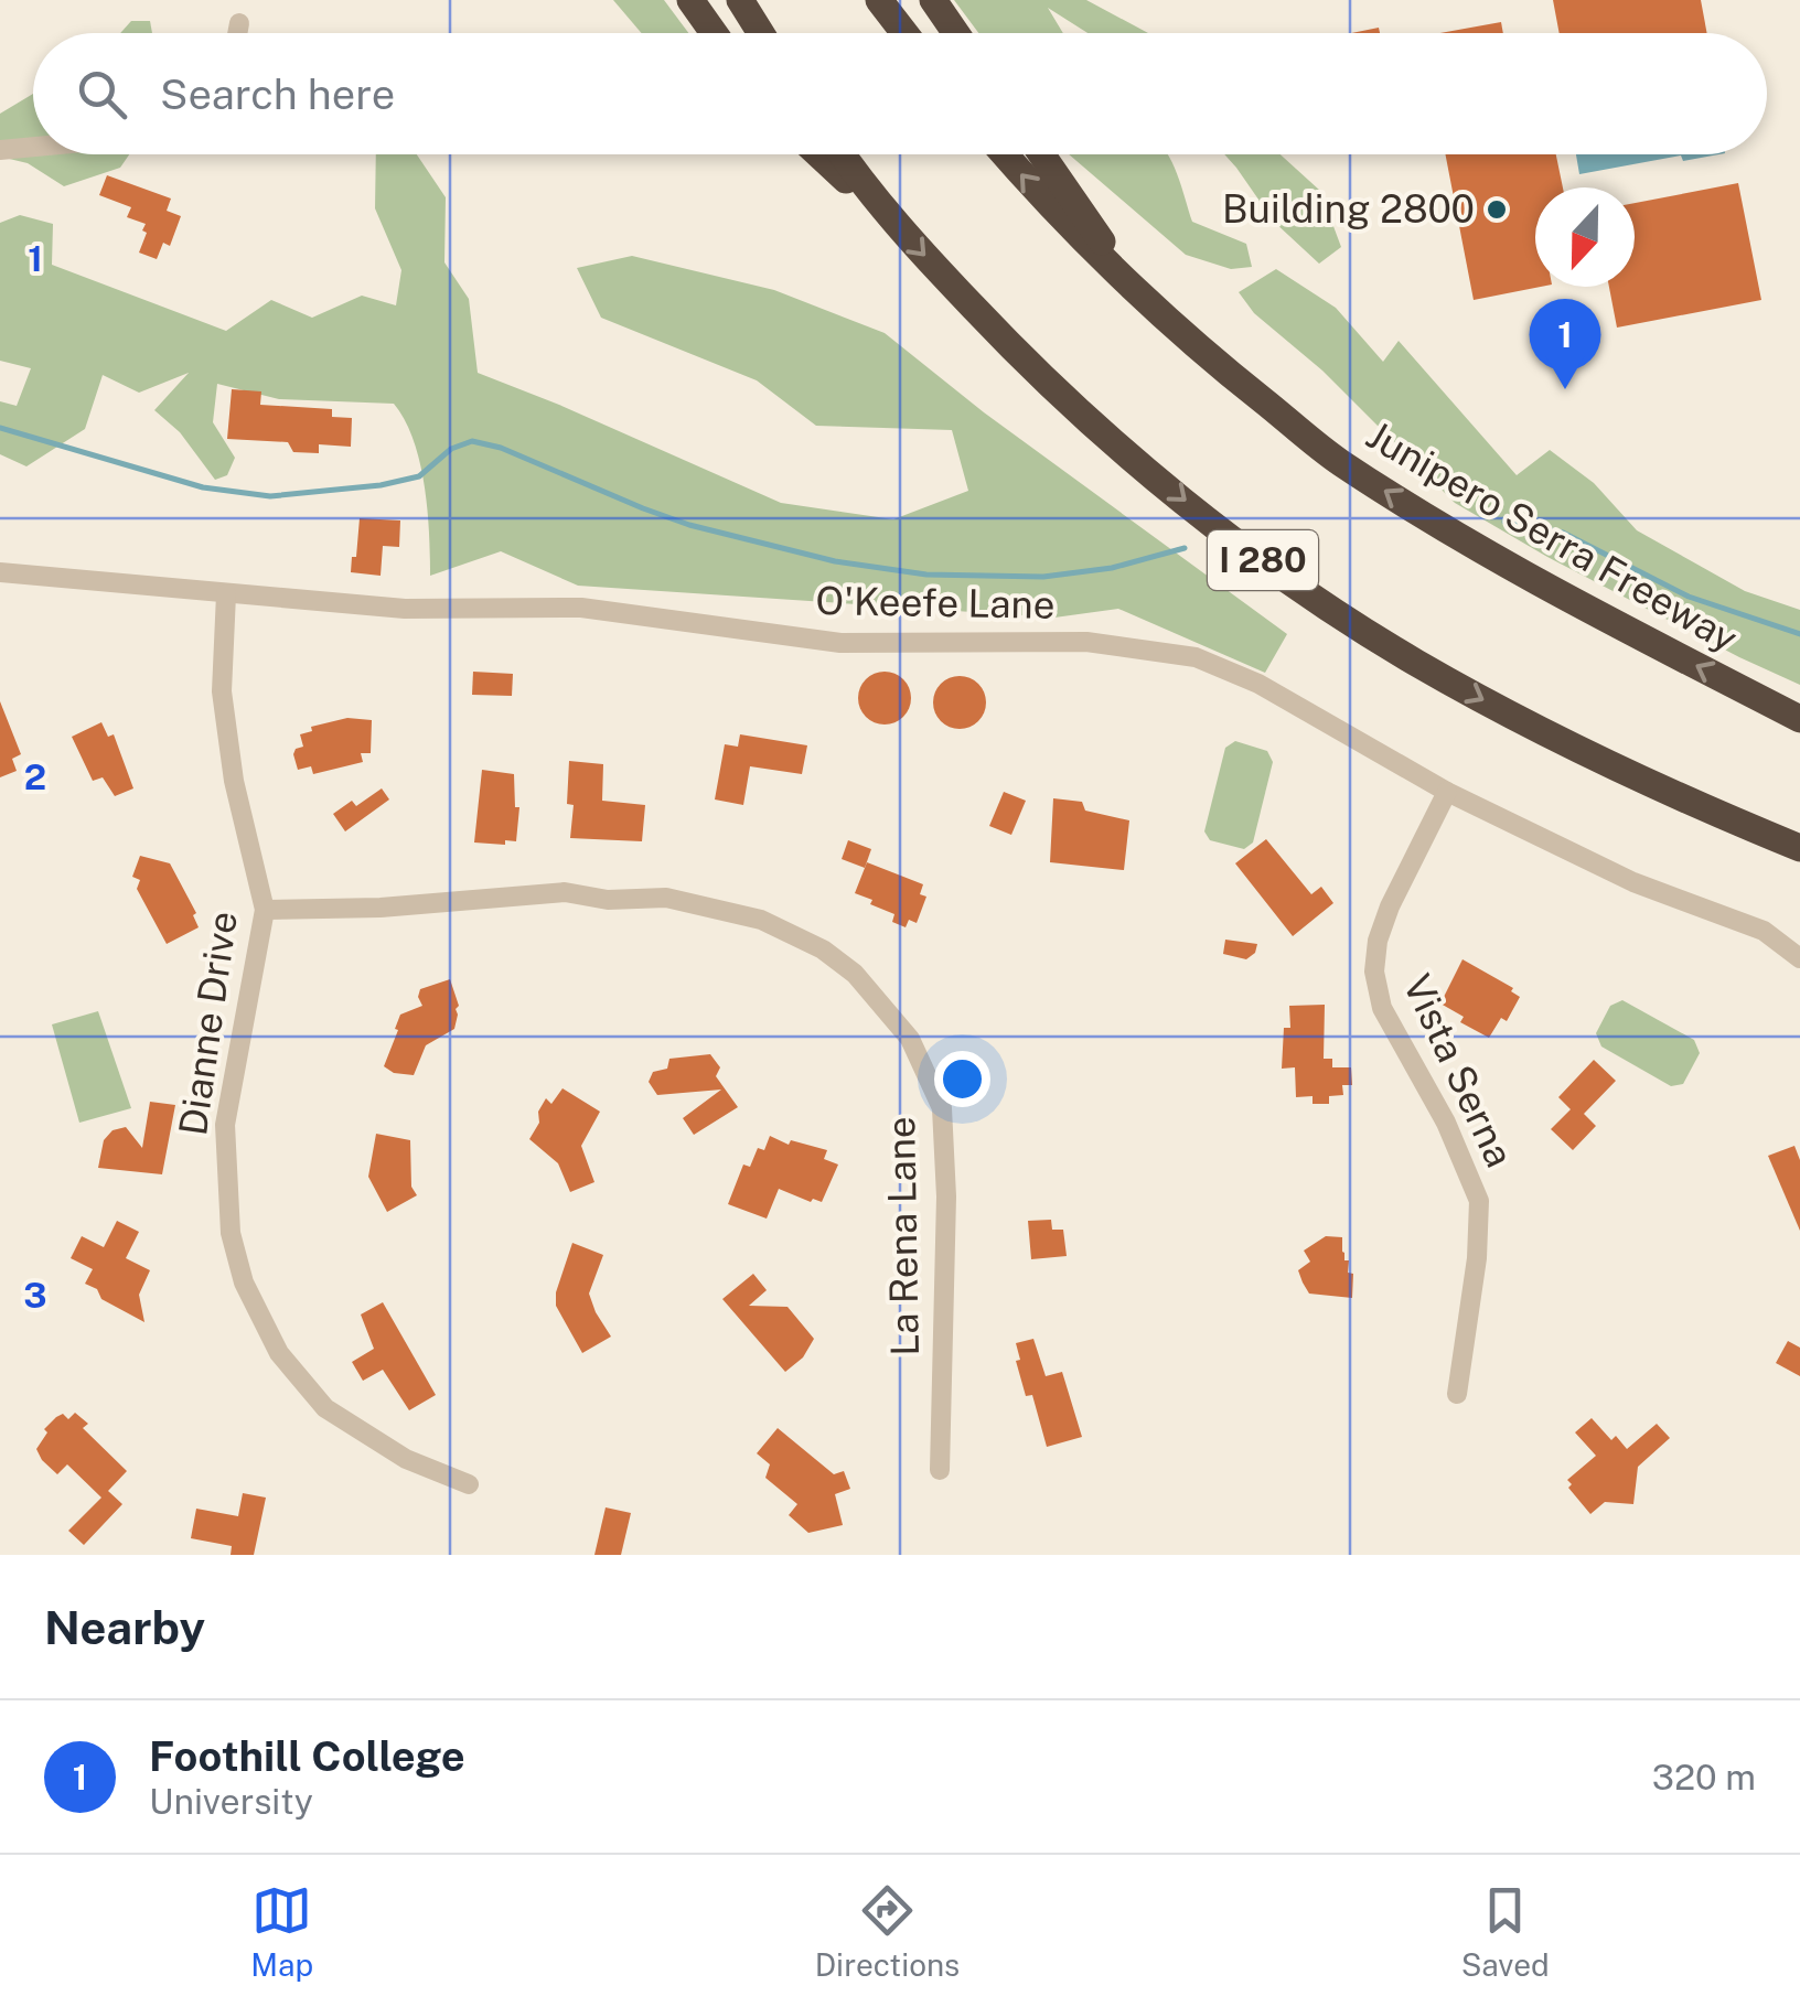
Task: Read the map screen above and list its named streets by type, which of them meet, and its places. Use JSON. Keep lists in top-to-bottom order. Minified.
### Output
{"streets":{"highway":["Junipero Serra Freeway","I 280"],"street":["O'Keefe Lane","Dianne Drive","Vista Serna","La Rena Lane"]},"crossings":[["O'Keefe Lane","Dianne Drive"],["O'Keefe Lane","Vista Serna"],["Dianne Drive","La Rena Lane"]],"places":["Building 2800"],"north":"bottom","page":{"search":"Search here","pins":"1","heading":"Nearby","list":[{"mark":"1","name":"Foothill College","note":"University","value":"320 m"}],"nav":["Map","Directions","Saved"]},"grid":{"rows":["1","2","3"]}}
